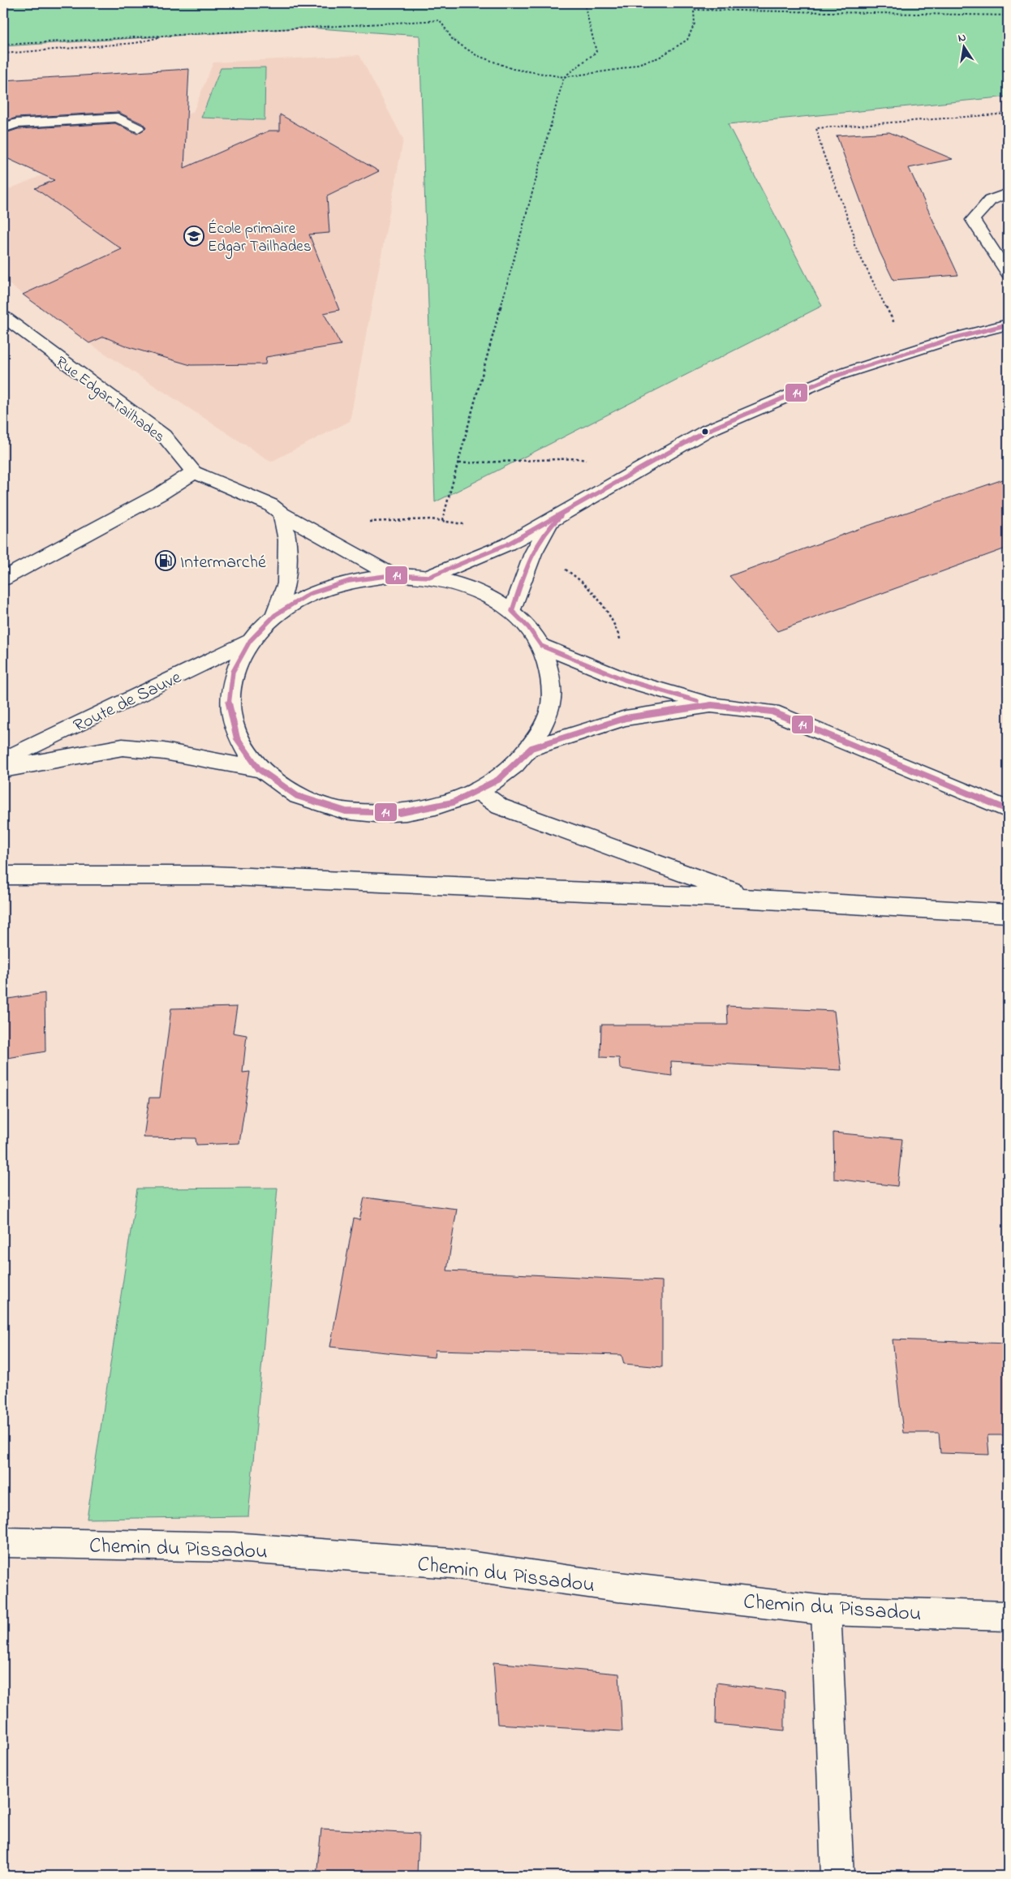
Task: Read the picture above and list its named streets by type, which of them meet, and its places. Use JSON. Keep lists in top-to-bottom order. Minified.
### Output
{"streets":{"street":["Rue Edgar Tailhades","Route de Sauve","Chemin du Pissadou"]},"places":{"school or university":["École primaire Edgar Tailhades"],"fuel station":["Intermarché"]},"lines":["transit line 14"],"north":"top"}
